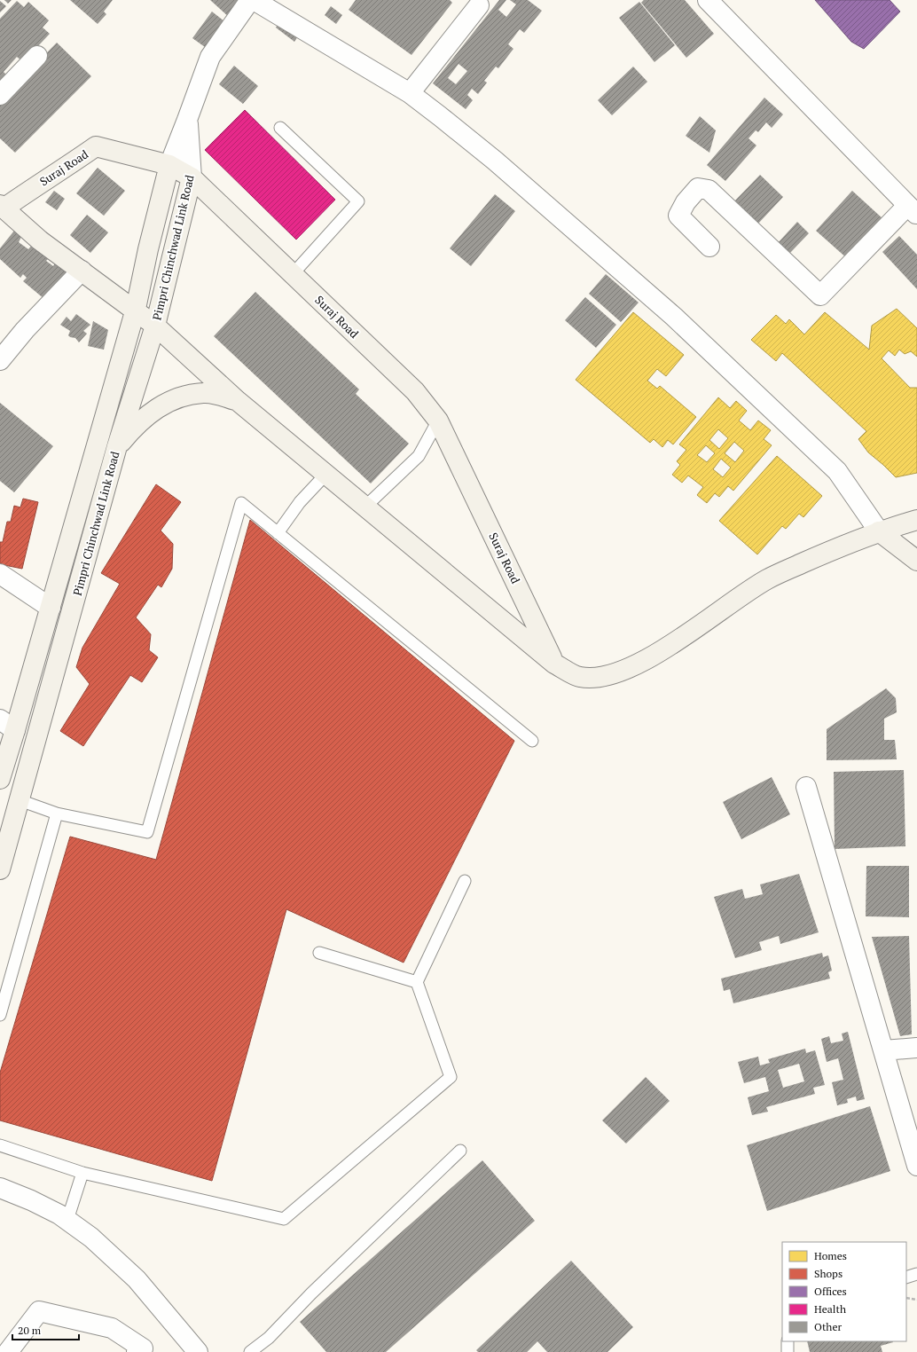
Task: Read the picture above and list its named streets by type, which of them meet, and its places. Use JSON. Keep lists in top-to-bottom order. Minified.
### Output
{"streets":{"main road":["Suraj Road","Pimpri Chinchwad Link Road"]},"crossings":[["Suraj Road","Pimpri Chinchwad Link Road"]],"legend":["Homes","Shops","Offices","Health","Other"],"scale_bar":"20 m"}
